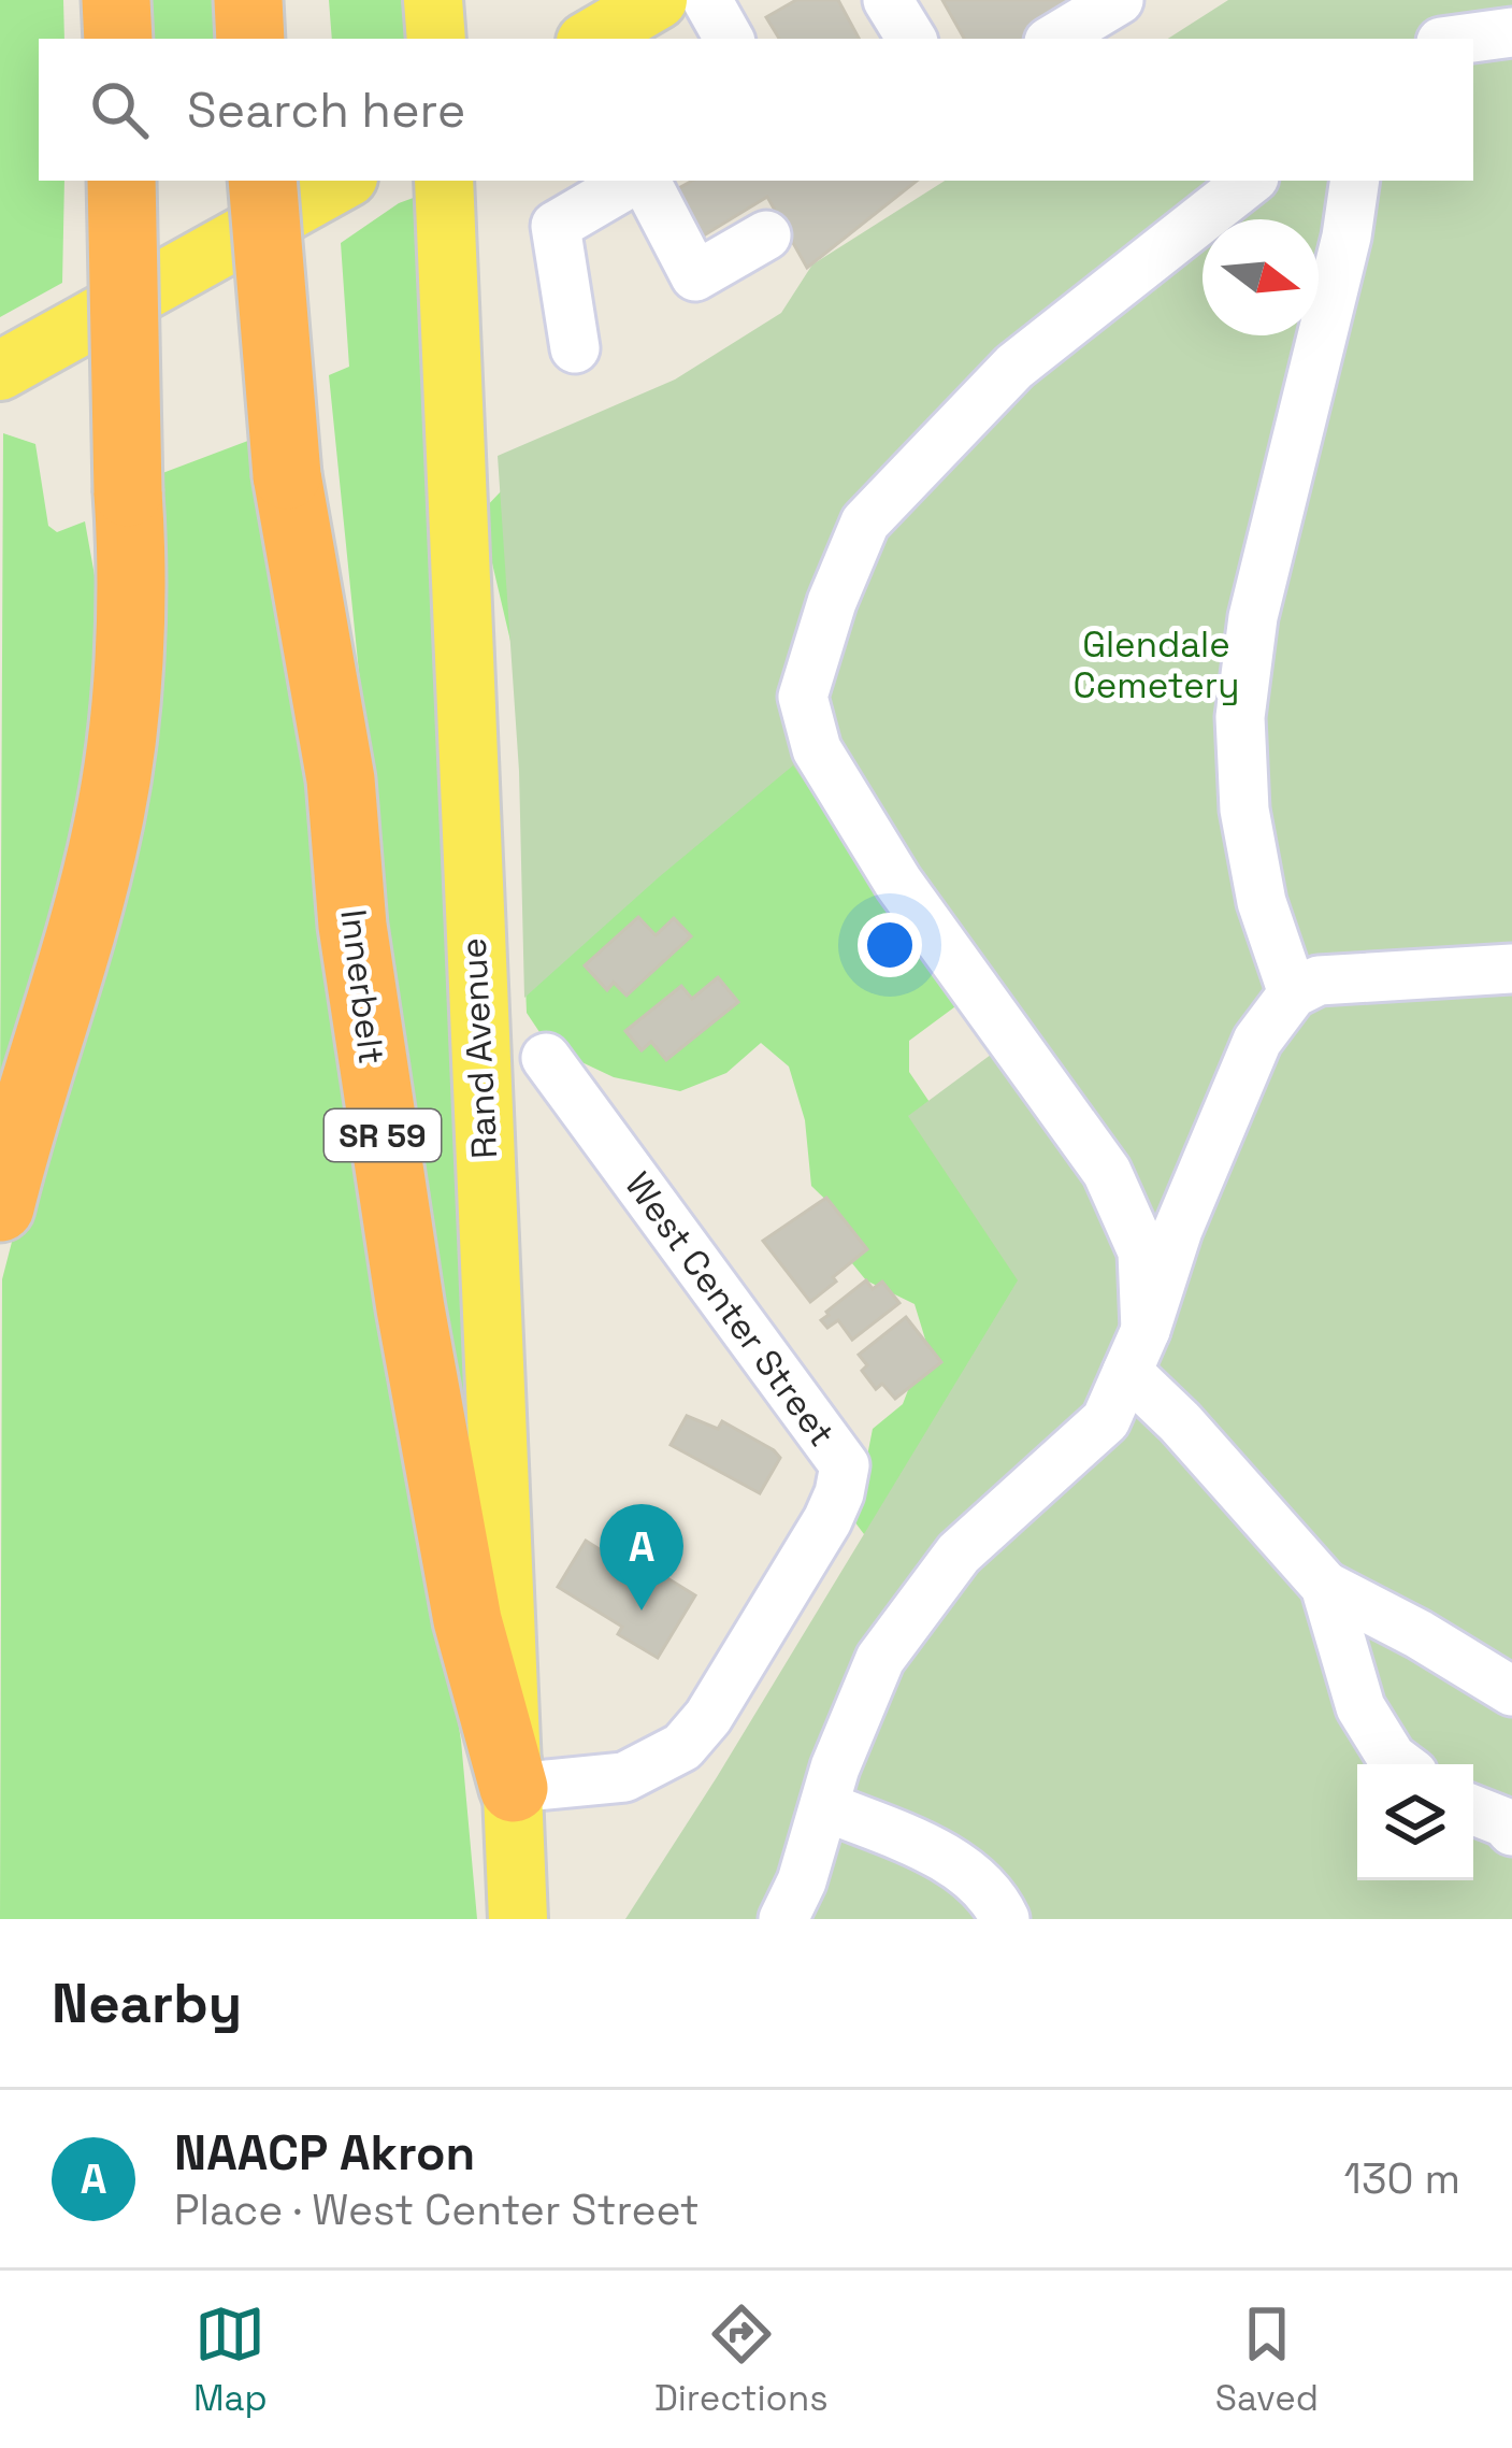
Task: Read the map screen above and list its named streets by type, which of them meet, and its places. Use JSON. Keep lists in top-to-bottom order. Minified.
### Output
{"streets":{"highway":["Innerbelt","SR 59"],"main road":["Rand Avenue"],"street":["West Center Street"]},"crossings":[["Innerbelt","Rand Avenue"],["Innerbelt","West Center Street"],["Rand Avenue","West Center Street"]],"parks":["Glendale Cemetery"],"north":"right","page":{"search":"Search here","pins":"A","heading":"Nearby","list":[{"mark":"A","name":"NAACP Akron","note":"Place · West Center Street","value":"130 m"}],"nav":["Map","Directions","Saved"]}}
